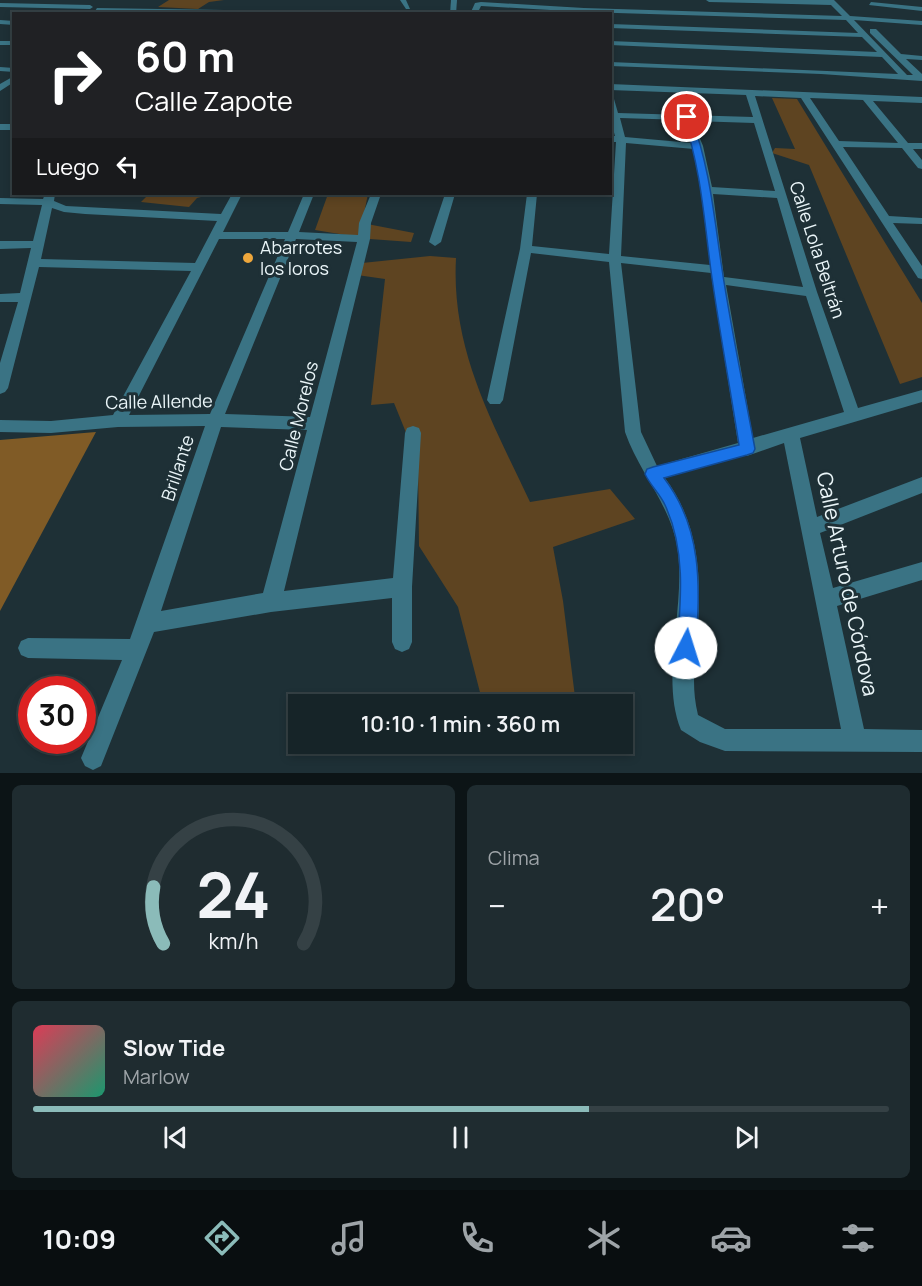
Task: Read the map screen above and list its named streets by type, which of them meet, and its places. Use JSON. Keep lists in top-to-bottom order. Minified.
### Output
{"streets":{"street":["Calle Lola Beltrán","Calle Allende","Calle Morelos","Brillante","Calle Arturo de Córdova"]},"crossings":[["Calle Allende","Calle Morelos"],["Calle Allende","Brillante"]],"places":["Abarrotes los loros"],"page":{"turn":["60 m","Calle Zapote"],"then":"Luego","limit":"30","trip":"10:10 · 1 min · 360 m","tile":"Clima","heat":["−","20°","+"],"song":["Slow Tide","Marlow"],"tabs":"10:09","gauge":["24","km/h"]}}
